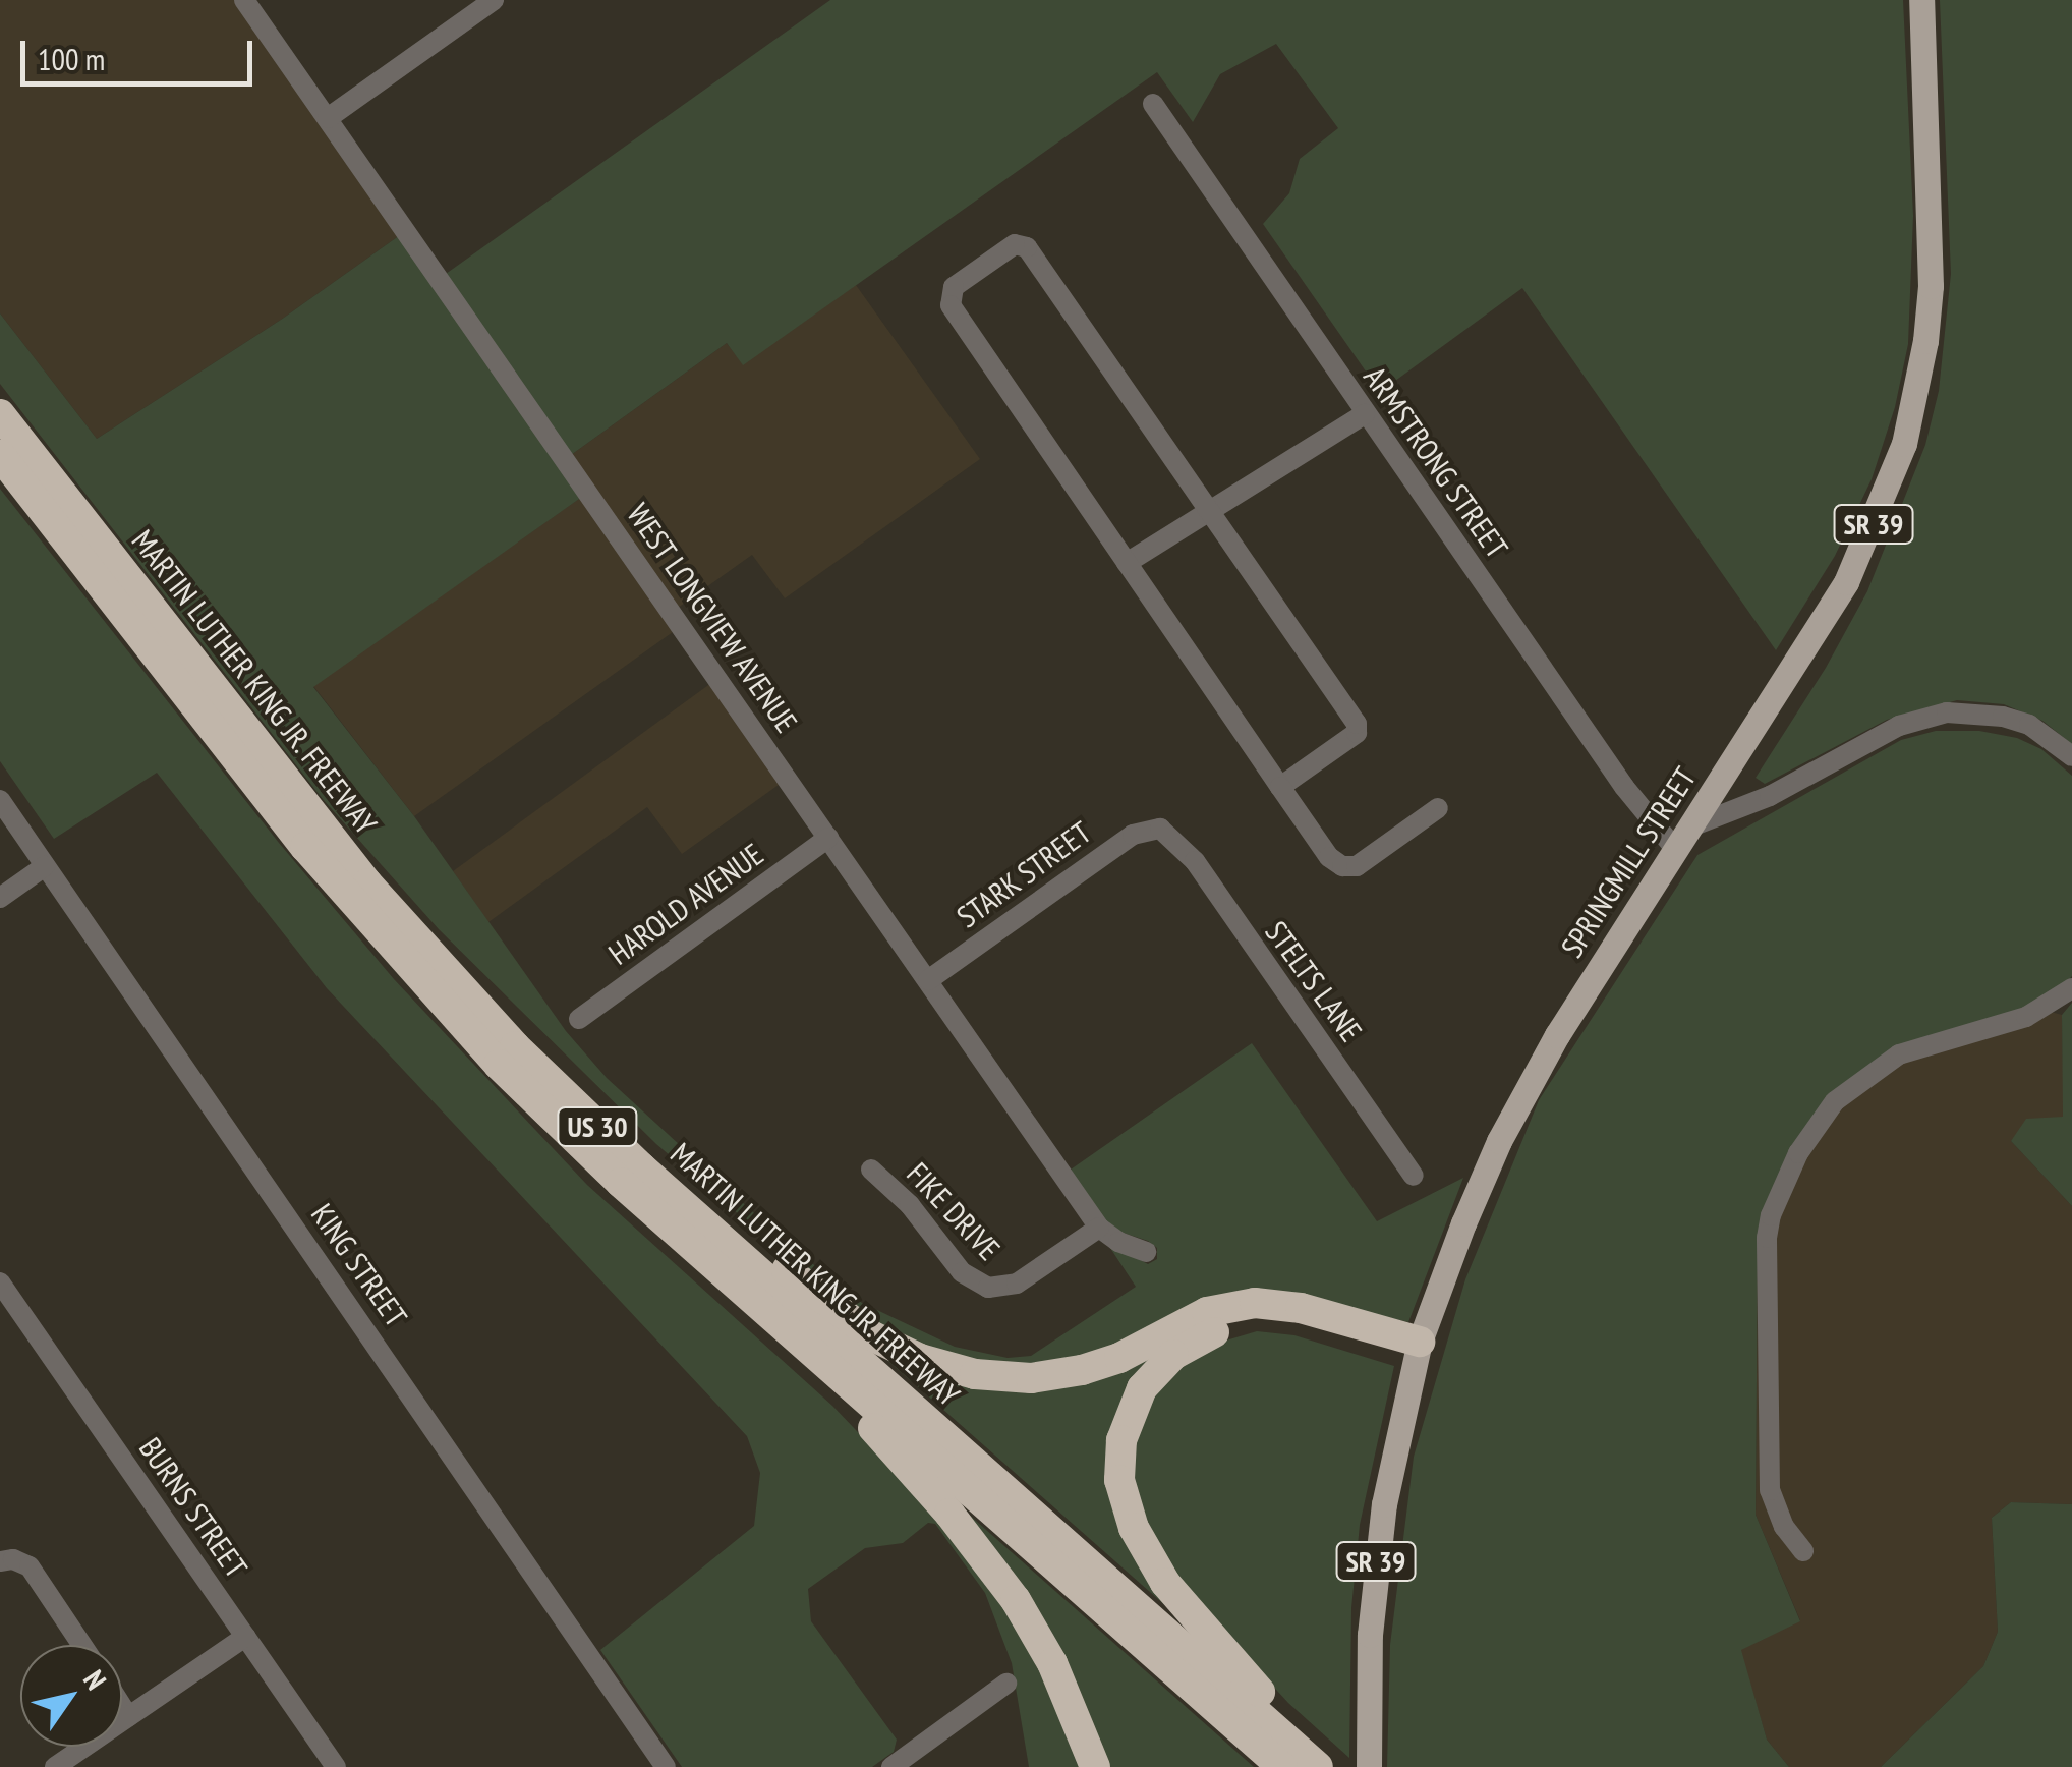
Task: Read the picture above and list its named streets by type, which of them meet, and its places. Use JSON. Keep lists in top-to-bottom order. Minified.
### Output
{"streets":{"highway":["MARTIN LUTHER KING JR. FREEWAY","US 30"],"main road":["SR 39","SPRINGMILL STREET"],"street":["ARMSTRONG STREET","WEST LONGVIEW AVENUE","STARK STREET","HAROLD AVENUE","STELTS LANE","FIKE DRIVE","KING STREET","BURNS STREET"]},"crossings":[["ARMSTRONG STREET","SPRINGMILL STREET"],["WEST LONGVIEW AVENUE","STARK STREET"],["WEST LONGVIEW AVENUE","HAROLD AVENUE"],["WEST LONGVIEW AVENUE","FIKE DRIVE"],["STARK STREET","STELTS LANE"]],"scale_bar":"100 m","north":"top right"}
